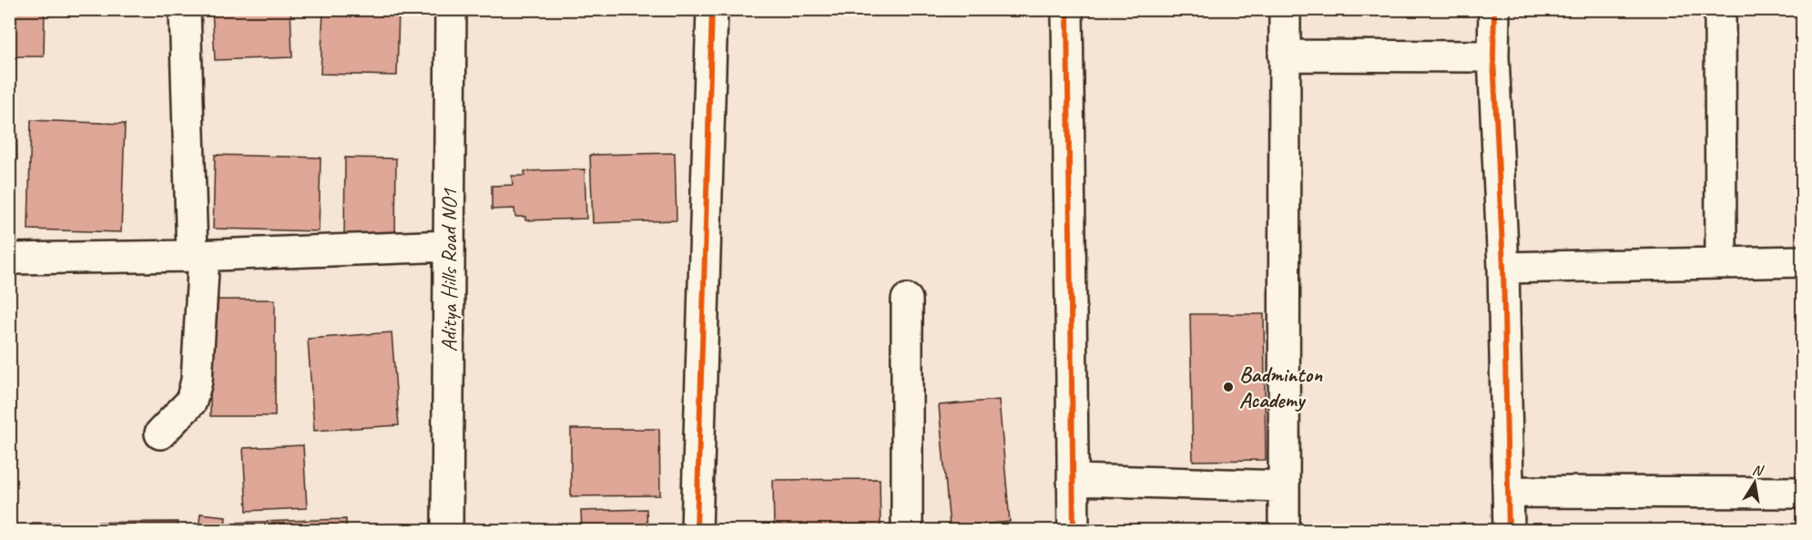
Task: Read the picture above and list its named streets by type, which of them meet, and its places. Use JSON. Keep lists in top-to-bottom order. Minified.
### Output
{"streets":{"street":["Aditya Hills Road NO1"]},"places":["Badminton Academy"],"north":"top"}
